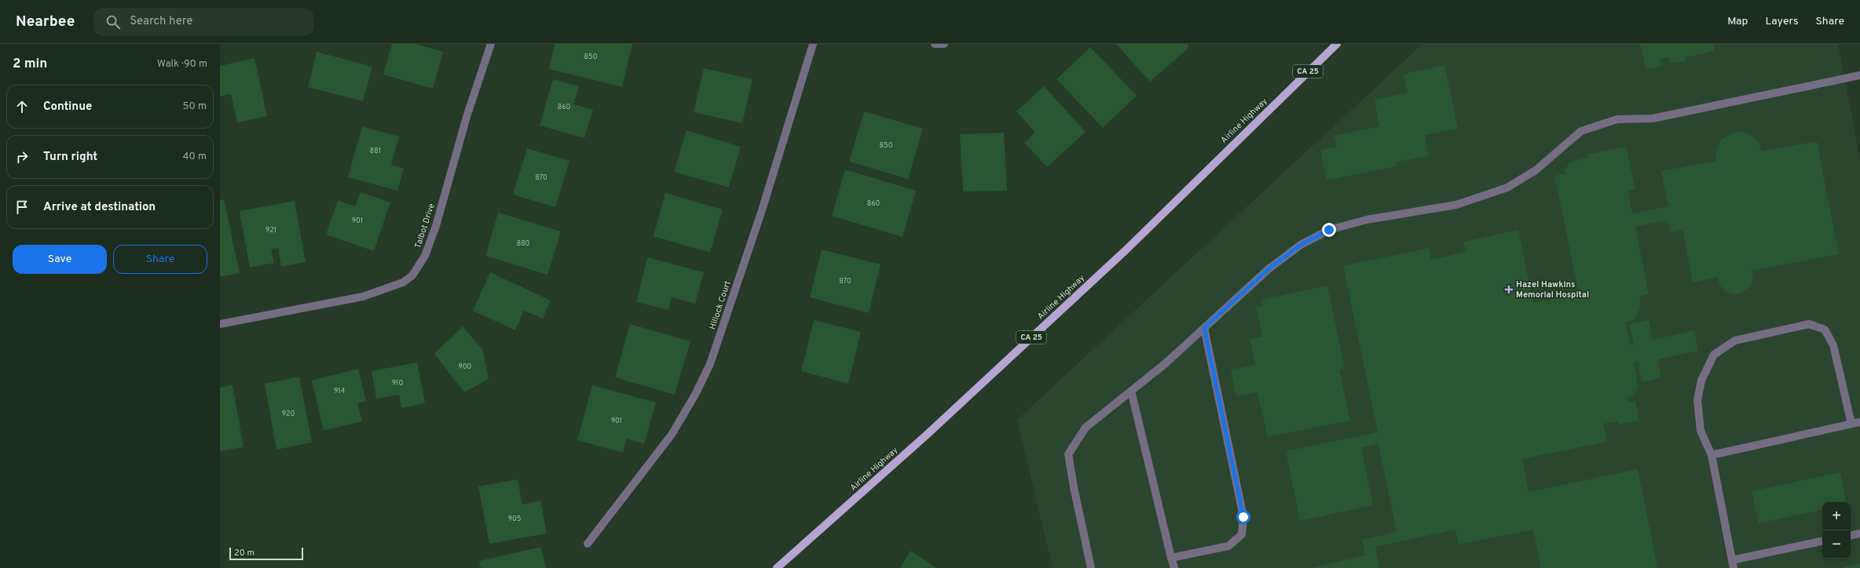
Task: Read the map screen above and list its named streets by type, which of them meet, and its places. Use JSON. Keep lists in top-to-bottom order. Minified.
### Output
{"streets":{"main road":["CA 25","Airline Highway"],"street":["Talbot Drive","Hillock Court"]},"places":{"health":["Hazel Hawkins Memorial Hospital"]},"house_numbers":["850","860","850","881","870","860","901","921","880","870","900","910","914","920","901","905"],"scale_bar":"20 m","page":{"header":"Nearbee","search":"Search here","nav":["Map","Layers","Share"],"heading":["2 min","Walk · 90 m"],"list":[["Continue","50 m"],["Turn right","40 m"],"Arrive at destination"],"buttons":["Save","Share"],"map_buttons":["+","−"],"scale":"20 m"}}
